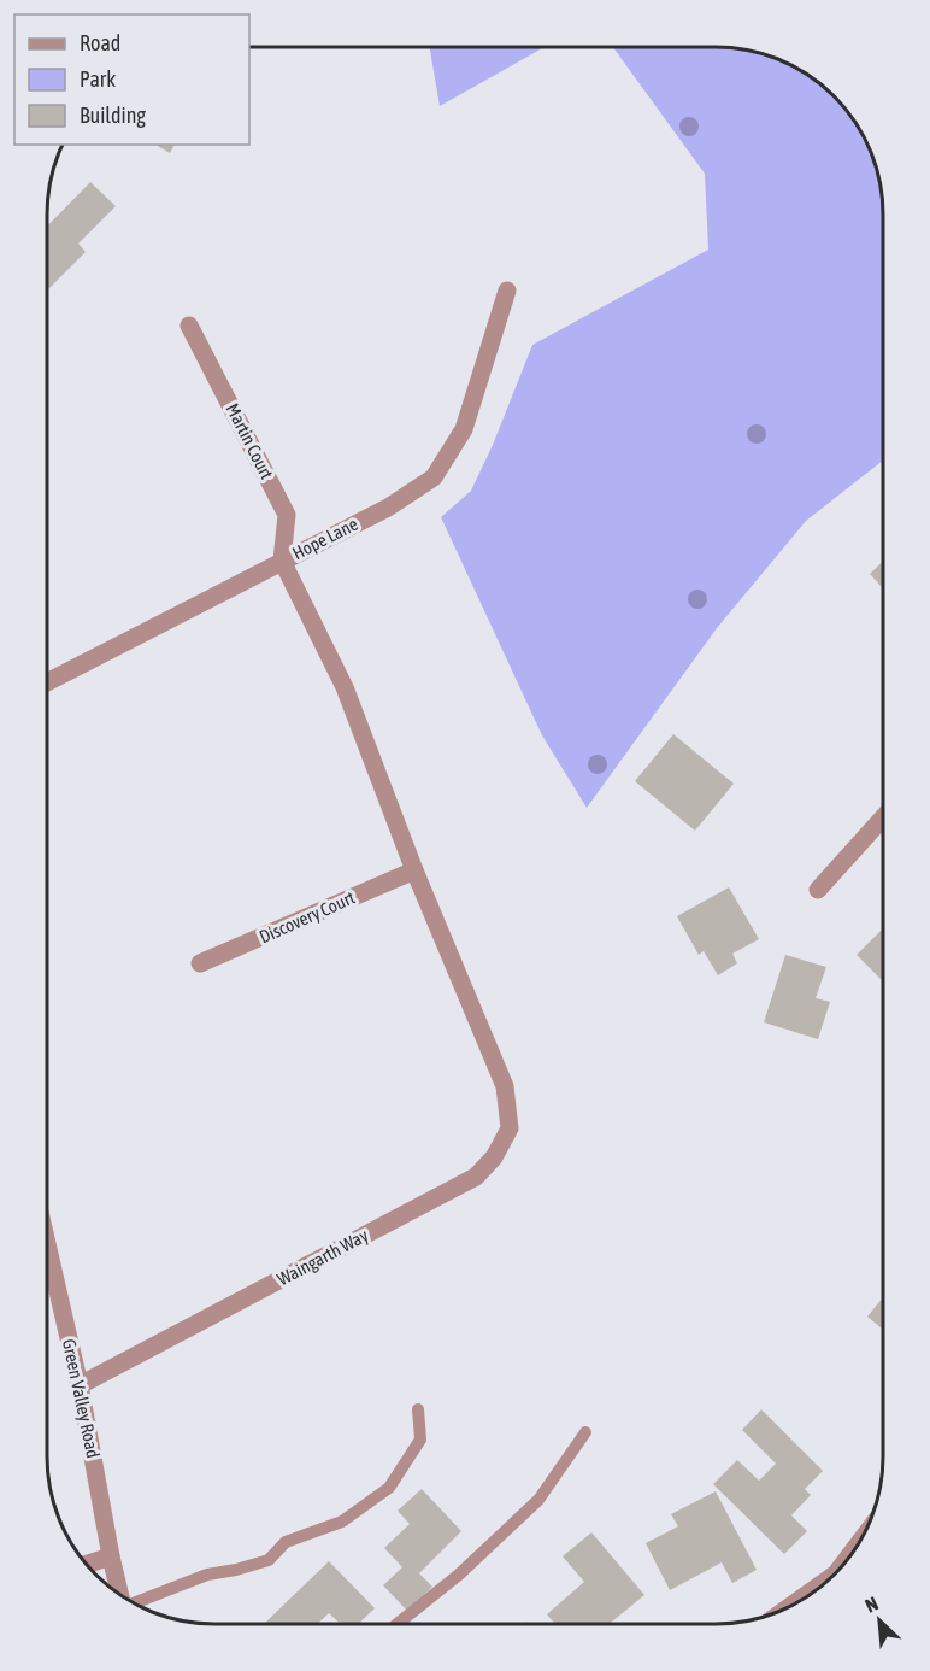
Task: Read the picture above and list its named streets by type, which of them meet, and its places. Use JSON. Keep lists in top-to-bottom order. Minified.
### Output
{"streets":{"street":["Martin Court","Hope Lane","Discovery Court","Waingarth Way","Green Valley Road"]},"crossings":[["Martin Court","Hope Lane"],["Martin Court","Waingarth Way"],["Hope Lane","Waingarth Way"],["Discovery Court","Waingarth Way"],["Waingarth Way","Green Valley Road"]],"legend":["Road","Park","Building"],"north":"top left"}
